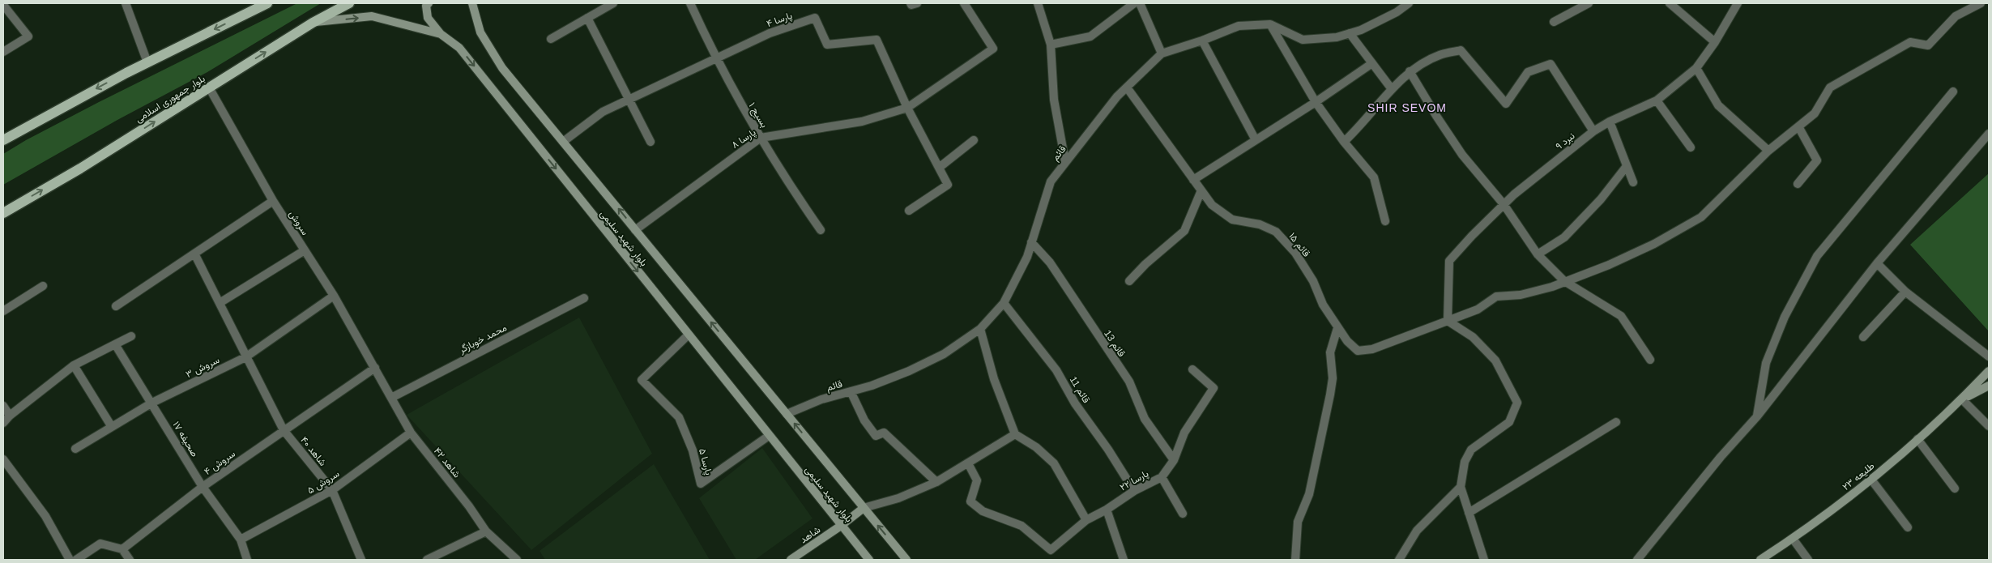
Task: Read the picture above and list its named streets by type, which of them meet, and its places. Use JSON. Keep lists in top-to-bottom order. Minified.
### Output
{"streets":{"main road":["بلوار جمهوری اسلامی","بلوار شهید سلیمی","طلیعه ۲۳","شاهد"],"street":["پارسا ۴","بسیج ۱","پارسا ۸","نبرد ۹","قائم","سروش","قائم ۱۵","محمد خوبازگر","قائم 13","سروش ۳","قائم 11","صحیفه ۱۷","شاهد ۴۰","پارسا ۵","سروش ۴","شاهد ۴۲","پارسا ۲۲","سروش ۵"]},"crossings":[["پارسا ۴","بسیج ۱"],["پارسا ۴","پارسا ۸"],["پارسا ۴","بلوار شهید سلیمی"],["بلوار جمهوری اسلامی","سروش"],["بلوار جمهوری اسلامی","بلوار شهید سلیمی"],["بسیج ۱","پارسا ۸"],["پارسا ۸","بلوار شهید سلیمی"],["نبرد ۹","قائم ۱۵"],["قائم","بلوار شهید سلیمی"],["قائم","قائم ۱۵"],["قائم","قائم 13"],["قائم","قائم 11"],["سروش","سروش ۳"],["سروش","سروش ۴"],["سروش","شاهد ۴۲"],["بلوار شهید سلیمی","پارسا ۵"],["بلوار شهید سلیمی","شاهد"],["محمد خوبازگر","شاهد ۴۲"],["قائم 13","پارسا ۲۲"],["سروش ۳","صحیفه ۱۷"],["سروش ۳","شاهد ۴۰"],["قائم 11","پارسا ۲۲"],["صحیفه ۱۷","سروش ۴"],["صحیفه ۱۷","سروش ۵"],["شاهد ۴۰","سروش ۴"],["شاهد ۴۰","سروش ۵"],["سروش ۴","شاهد ۴۲"],["شاهد ۴۲","سروش ۵"]],"districts":["SHIR SEVOM"]}
